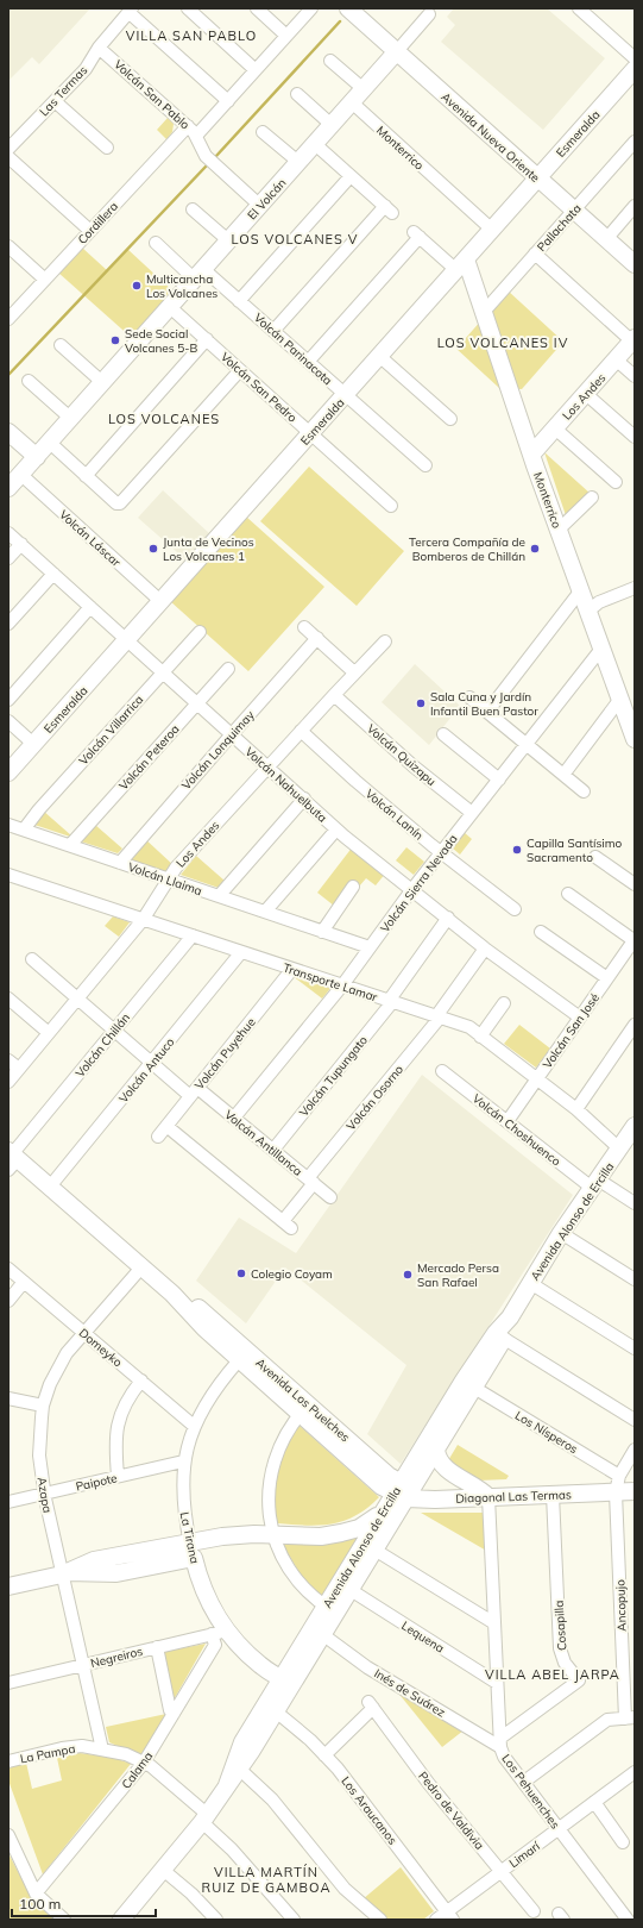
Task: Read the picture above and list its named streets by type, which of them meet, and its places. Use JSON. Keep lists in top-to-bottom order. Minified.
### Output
{"streets":{"main road":["Esmeralda","Avenida Nueva Oriente","Monterrico","El Volcán","Los Andes","Avenida Alonso de Ercilla","Avenida Los Puelches","Diagonal Las Termas","La Tirana"],"street":["Las Termas","Volcán San Pablo","Cordillera","Pallachata","Volcán Parinacota","Volcán San Pedro","Volcán Láscar","Volcán Villarrica","Volcán Lonquimay","Volcán Quizapu","Volcán Peteroa","Volcán Nahuelbuta","Volcán Lanín","Volcán Llaima","Volcán Sierra Nevada","Transporte Lamar","Volcán San José","Volcán Chillán","Volcán Puyehue","Volcán Antuco","Volcán Tupungato","Volcán Osorno","Volcán Choshuenco","Volcán Antillanca","Domeyko","Los Nísperos","Paipote","Azapa","Ancopujo","Cosapilla","Lequena","Negreiros","Inés de Suárez","La Pampa","Calama","Los Pehuenches","Los Araucanos","Pedro de Valdivia","Limarí"]},"crossings":[["Las Termas","Volcán San Pablo"],["Volcán San Pablo","El Volcán"],["Volcán San Pablo","Cordillera"],["Esmeralda","Avenida Nueva Oriente"],["Esmeralda","Monterrico"],["Esmeralda","Volcán Parinacota"],["Esmeralda","Volcán San Pedro"],["Esmeralda","Volcán Láscar"],["Esmeralda","Volcán Nahuelbuta"],["Avenida Nueva Oriente","El Volcán"],["Avenida Nueva Oriente","Pallachata"],["Monterrico","El Volcán"],["Monterrico","Pallachata"],["Monterrico","Los Andes"],["Monterrico","Volcán Sierra Nevada"],["El Volcán","Volcán Parinacota"],["El Volcán","Volcán San Pedro"],["El Volcán","Volcán Láscar"],["Los Andes","Volcán Quizapu"],["Los Andes","Volcán Nahuelbuta"],["Los Andes","Volcán Lanín"],["Los Andes","Volcán Llaima"],["Los Andes","Transporte Lamar"],["Los Andes","Volcán Antillanca"],["Volcán Villarrica","Volcán Nahuelbuta"],["Volcán Villarrica","Volcán Llaima"],["Volcán Lonquimay","Volcán Nahuelbuta"],["Volcán Lonquimay","Volcán Llaima"],["Volcán Quizapu","Volcán Sierra Nevada"],["Volcán Peteroa","Volcán Nahuelbuta"],["Volcán Peteroa","Volcán Llaima"],["Volcán Nahuelbuta","Volcán Sierra Nevada"],["Volcán Nahuelbuta","Volcán San José"],["Volcán Nahuelbuta","Volcán Tupungato"],["Volcán Nahuelbuta","Volcán Osorno"],["Volcán Lanín","Volcán Sierra Nevada"],["Volcán Llaima","Volcán Sierra Nevada"],["Volcán Sierra Nevada","Transporte Lamar"],["Volcán Sierra Nevada","Volcán Antillanca"],["Transporte Lamar","Volcán San José"],["Transporte Lamar","Volcán Chillán"],["Transporte Lamar","Volcán Puyehue"],["Transporte Lamar","Volcán Antuco"],["Transporte Lamar","Volcán Tupungato"],["Transporte Lamar","Volcán Osorno"],["Transporte Lamar","Avenida Alonso de Ercilla"],["Volcán San José","Volcán Choshuenco"],["Volcán Chillán","Volcán Antillanca"],["Volcán Chillán","Avenida Los Puelches"],["Volcán Puyehue","Volcán Osorno"],["Volcán Puyehue","Volcán Antillanca"],["Volcán Antuco","Volcán Antillanca"],["Volcán Antuco","Avenida Los Puelches"],["Volcán Tupungato","Volcán Antillanca"],["Volcán Osorno","Volcán Antillanca"],["Volcán Choshuenco","Avenida Alonso de Ercilla"],["Avenida Alonso de Ercilla","Avenida Los Puelches"],["Avenida Alonso de Ercilla","Los Nísperos"],["Avenida Alonso de Ercilla","Diagonal Las Termas"],["Avenida Alonso de Ercilla","La Tirana"],["Avenida Alonso de Ercilla","Lequena"],["Avenida Alonso de Ercilla","Inés de Suárez"],["Avenida Alonso de Ercilla","La Pampa"],["Avenida Alonso de Ercilla","Los Araucanos"],["Domeyko","Azapa"],["Domeyko","La Tirana"],["Avenida Los Puelches","Azapa"],["Avenida Los Puelches","Diagonal Las Termas"],["Avenida Los Puelches","La Tirana"],["Los Nísperos","Diagonal Las Termas"],["Los Nísperos","Ancopujo"],["Paipote","Azapa"],["Paipote","La Tirana"],["Azapa","Negreiros"],["Azapa","La Pampa"],["Diagonal Las Termas","Ancopujo"],["Diagonal Las Termas","Cosapilla"],["Diagonal Las Termas","Los Pehuenches"],["La Tirana","Negreiros"],["La Tirana","Calama"],["Cosapilla","Inés de Suárez"],["Cosapilla","Los Pehuenches"],["Lequena","Los Pehuenches"],["Negreiros","Calama"],["Inés de Suárez","Los Pehuenches"],["La Pampa","Calama"],["Los Pehuenches","Limarí"],["Los Araucanos","Pedro de Valdivia"],["Los Araucanos","Limarí"],["Pedro de Valdivia","Limarí"]],"districts":["VILLA SAN PABLO","LOS VOLCANES V","LOS VOLCANES IV","LOS VOLCANES","VILLA ABEL JARPA","VILLA MARTÍN RUIZ DE GAMBOA"],"places":["Multicancha Los Volcanes","Sede Social Volcanes 5-B","Junta de Vecinos Los Volcanes 1","Tercera Compañía de Bomberos de Chillán","Sala Cuna y Jardín Infantil Buen Pastor","Capilla Santísimo Sacramento","Colegio Coyam","Mercado Persa San Rafael"],"scale_bar":"100 m"}
